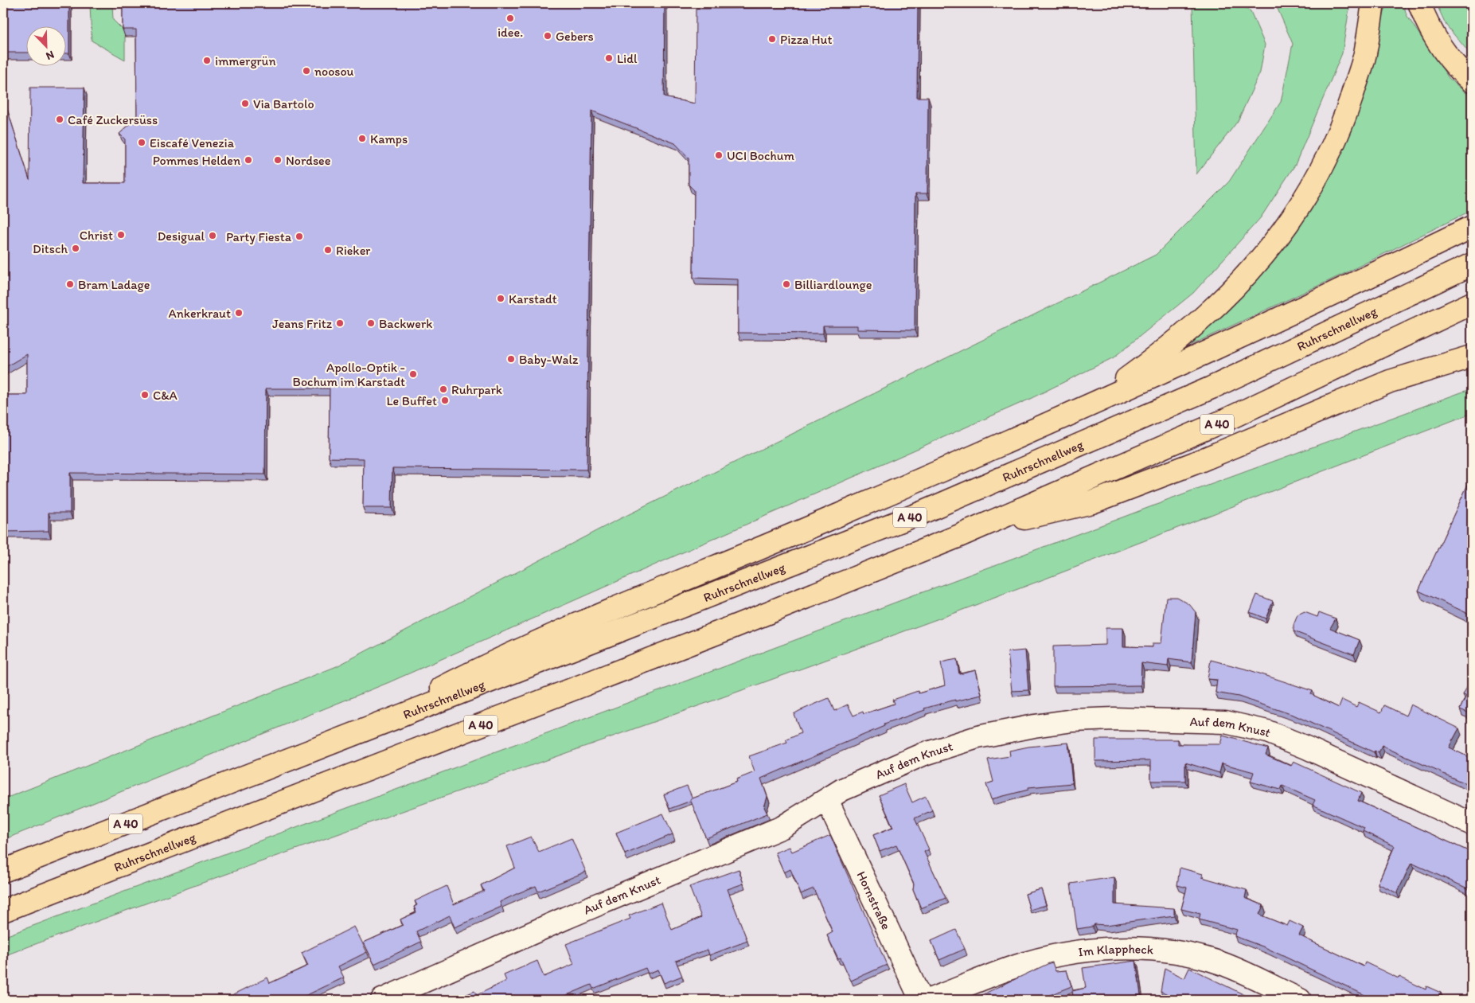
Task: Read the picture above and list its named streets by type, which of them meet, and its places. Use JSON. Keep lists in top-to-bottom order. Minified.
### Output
{"streets":{"highway":["Ruhrschnellweg","A 40"],"street":["Auf dem Knust","Hornstraße","Im Klappheck"]},"crossings":[["Auf dem Knust","Hornstraße"]],"places":["idee.","Gebers","Pizza Hut","Lidl","immergrün","noosou","Via Bartolo","Café Zuckersüss","Kamps","Eiscafé Venezia","UCI Bochum","Pommes Helden","Nordsee","Christ","Desigual","Party Fiesta","Ditsch","Rieker","Bram Ladage","Billiardlounge","Karstadt","Ankerkraut","Jeans Fritz","Backwerk","Baby-Walz","Apollo-Optik - Bochum im Karstadt","Ruhrpark","C&A","Le Buffet"],"north":"bottom right"}
